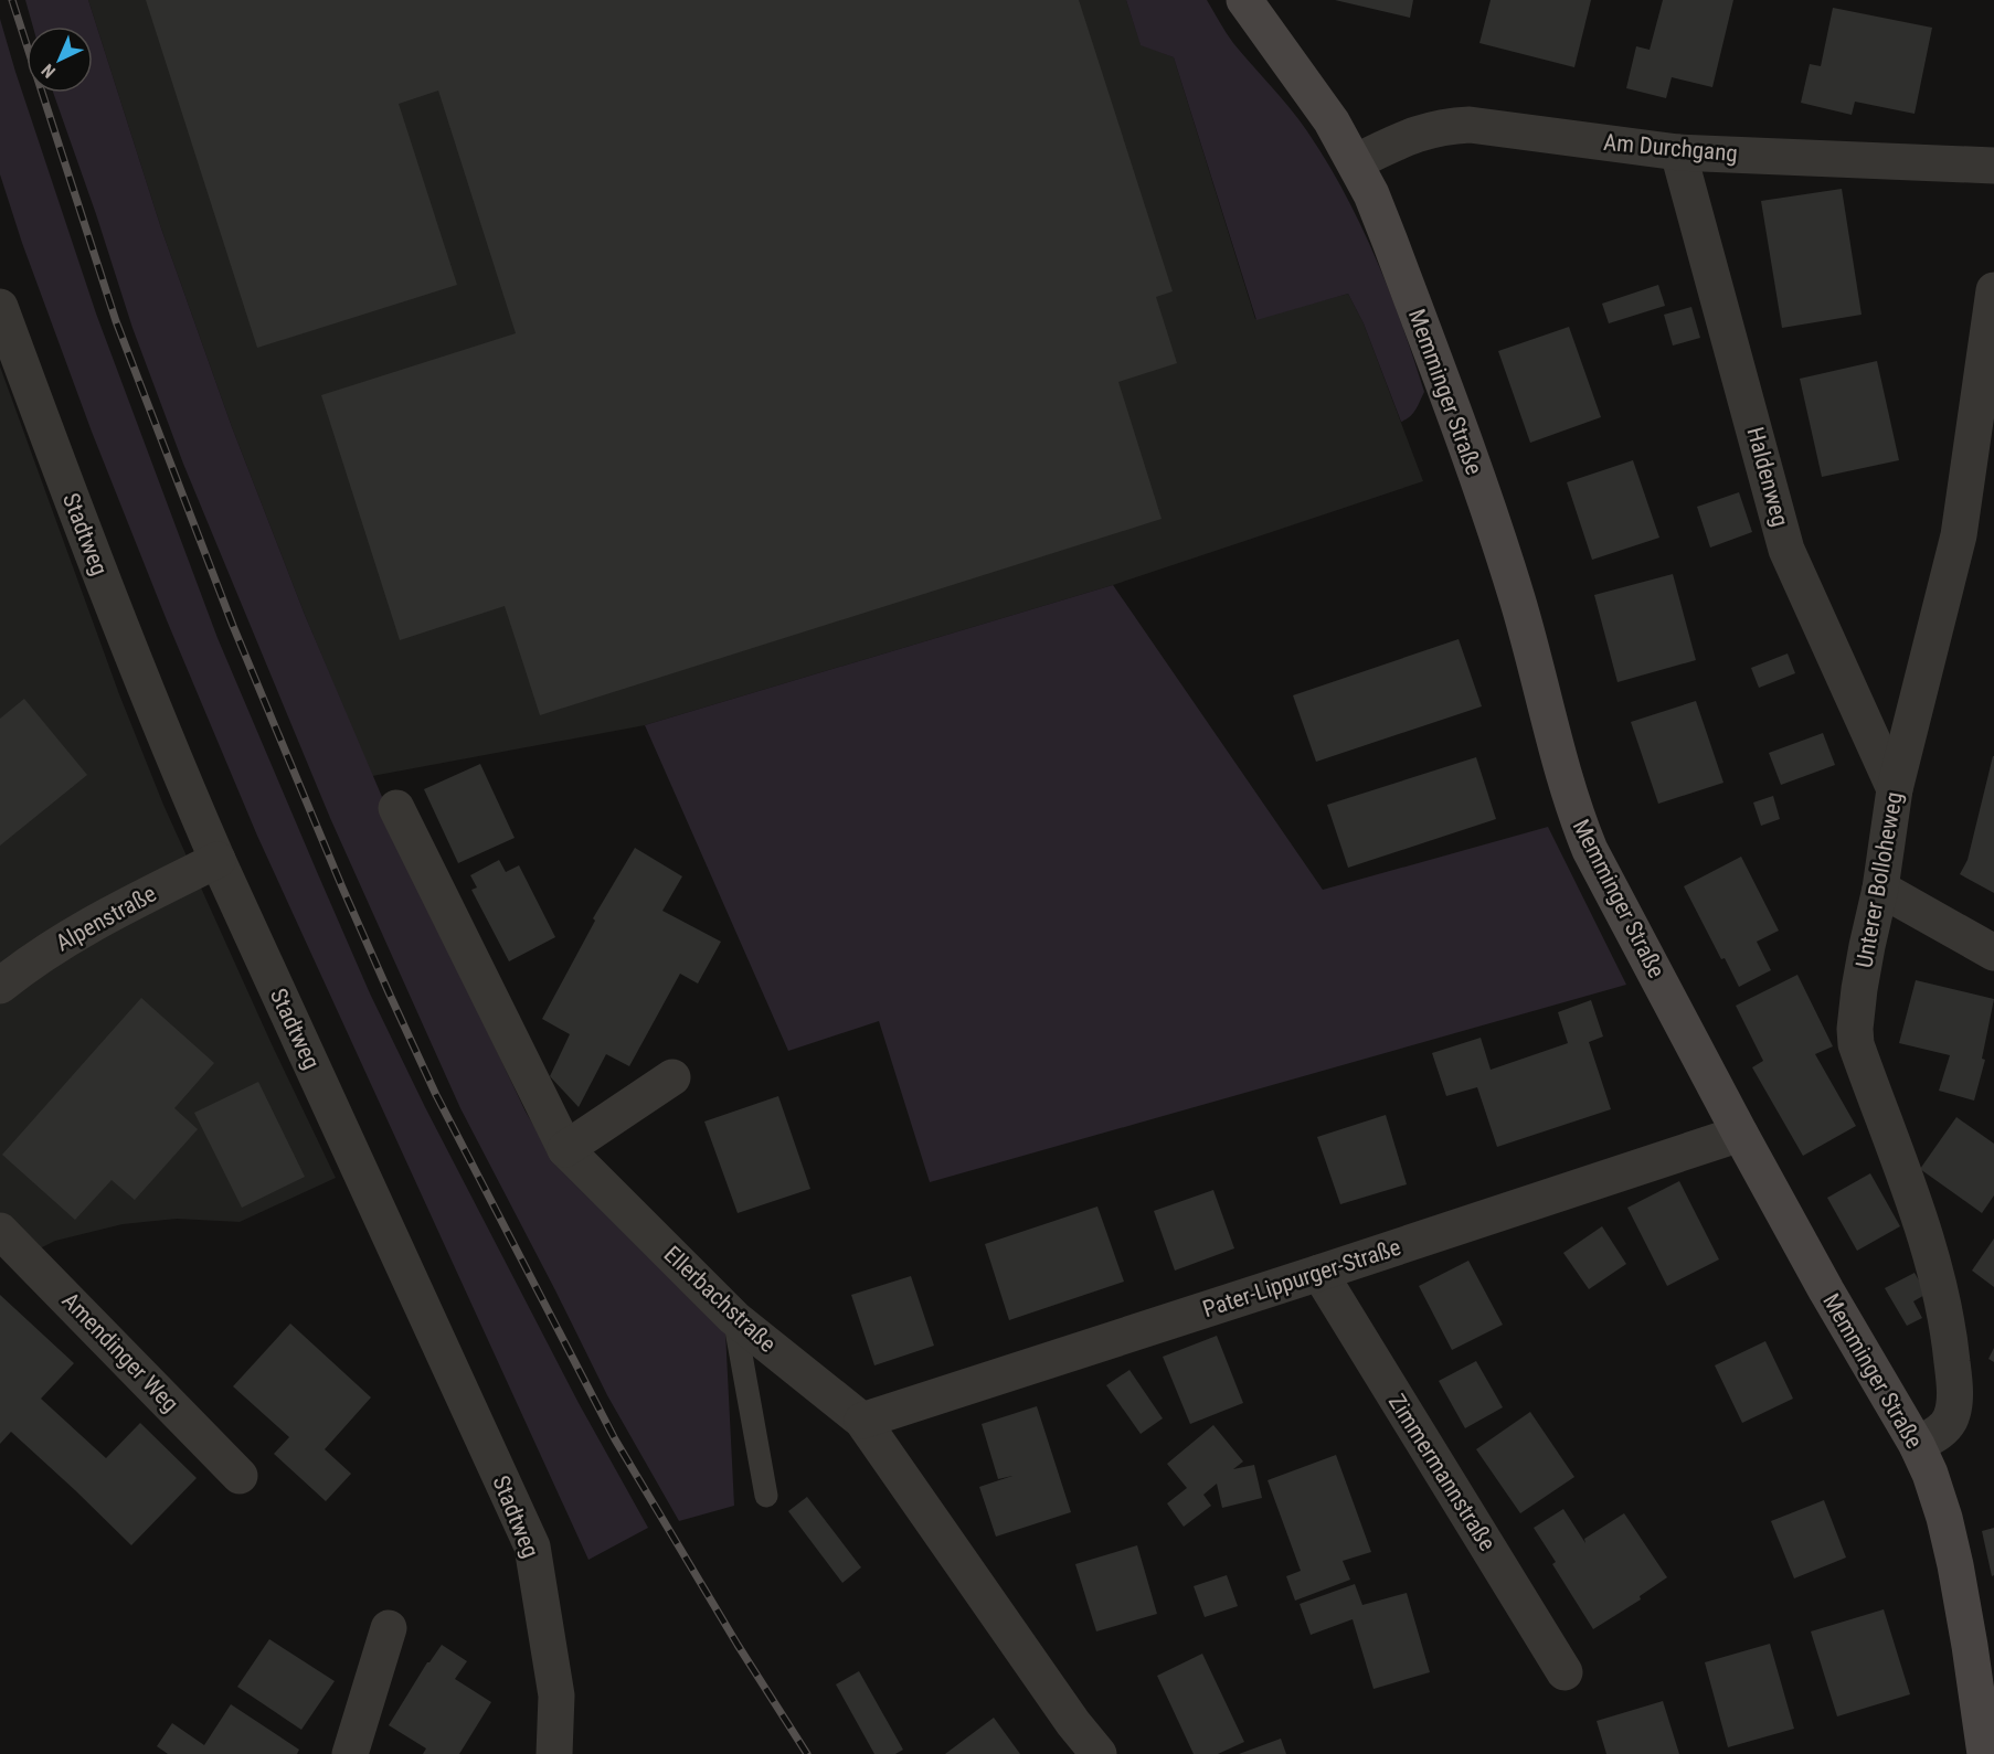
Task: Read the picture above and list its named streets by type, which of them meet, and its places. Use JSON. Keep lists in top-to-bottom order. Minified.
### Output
{"streets":{"street":["Am Durchgang","Memminger Straße","Haldenweg","Stadtweg","Unterer Bolloheweg","Alpenstraße","Pater-Lippurger-Straße","Ellerbachstraße","Amendinger Weg","Zimmermannstraße"]},"crossings":[["Am Durchgang","Memminger Straße"],["Am Durchgang","Haldenweg"],["Memminger Straße","Unterer Bolloheweg"],["Memminger Straße","Pater-Lippurger-Straße"],["Haldenweg","Unterer Bolloheweg"],["Stadtweg","Alpenstraße"],["Pater-Lippurger-Straße","Ellerbachstraße"],["Pater-Lippurger-Straße","Zimmermannstraße"]],"north":"bottom left"}
